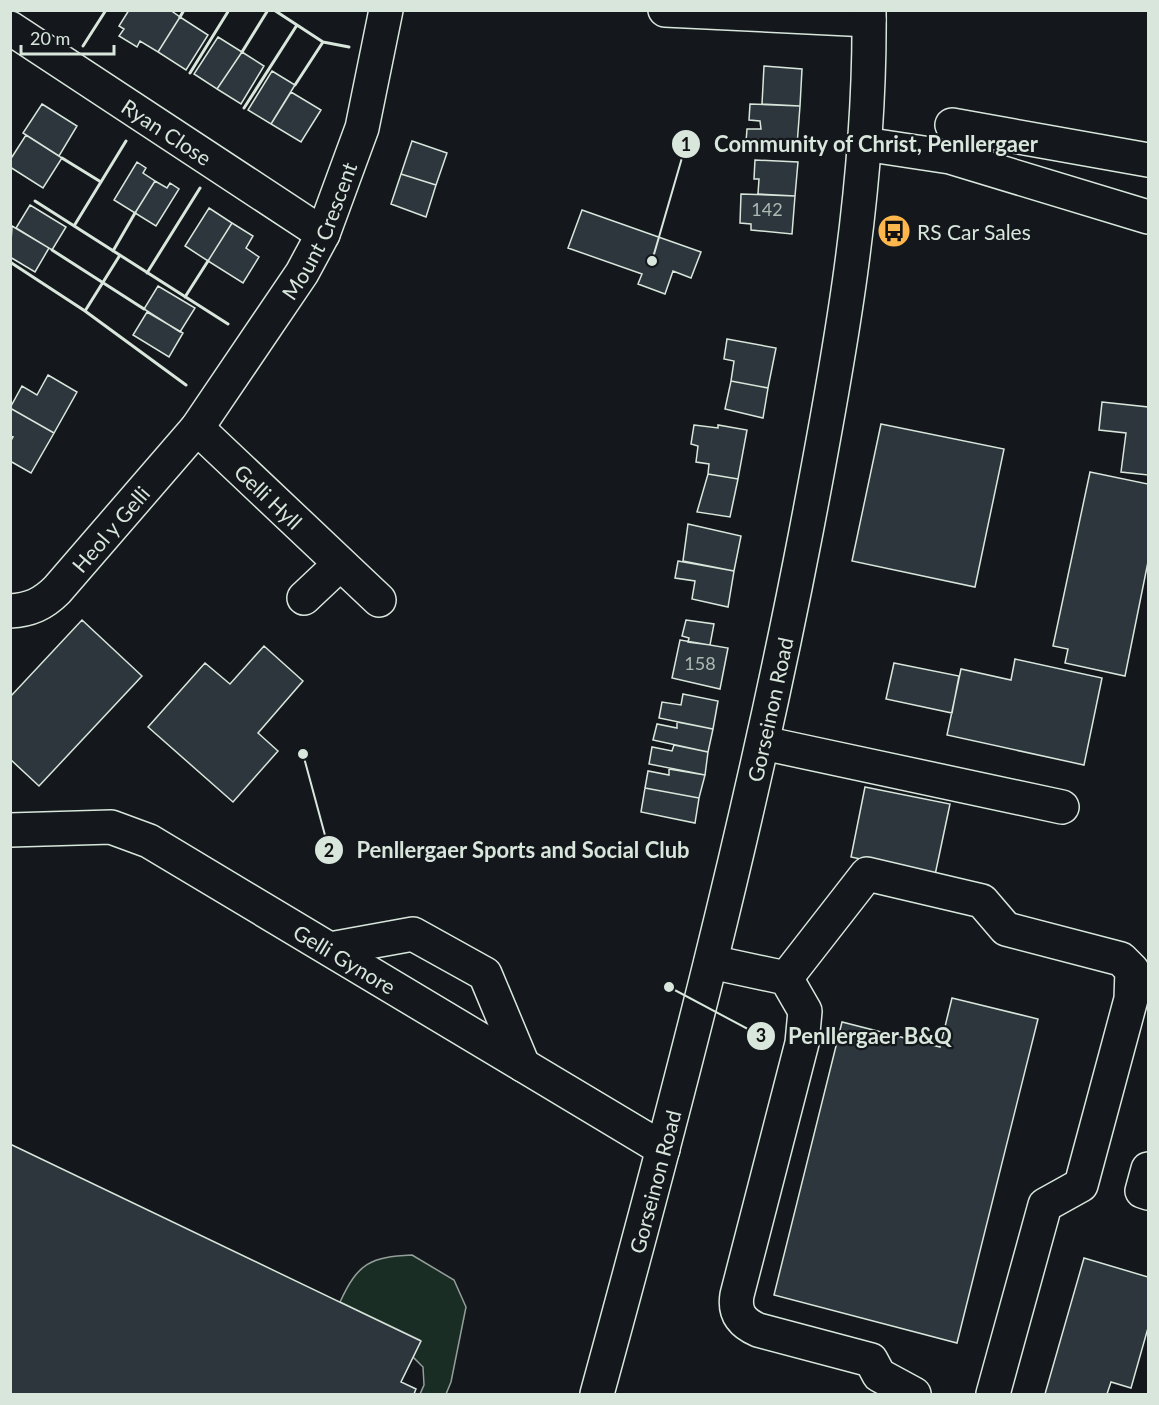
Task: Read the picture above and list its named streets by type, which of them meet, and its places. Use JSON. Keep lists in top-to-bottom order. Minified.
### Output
{"streets":{"street":["Ryan Close","Mount Crescent","Gelli Hyll","Heol y Gelli","Gorseinon Road","Gelli Gynore"]},"crossings":[["Ryan Close","Mount Crescent"],["Mount Crescent","Gelli Hyll"],["Mount Crescent","Heol y Gelli"],["Gelli Hyll","Heol y Gelli"],["Gorseinon Road","Gelli Gynore"]],"places":{"bus stop":["RS Car Sales"],"other":["Community of Christ, Penllergaer","Penllergaer Sports and Social Club","Penllergaer B&Q"]},"house_numbers":["142","158"],"scale_bar":"20 m"}
